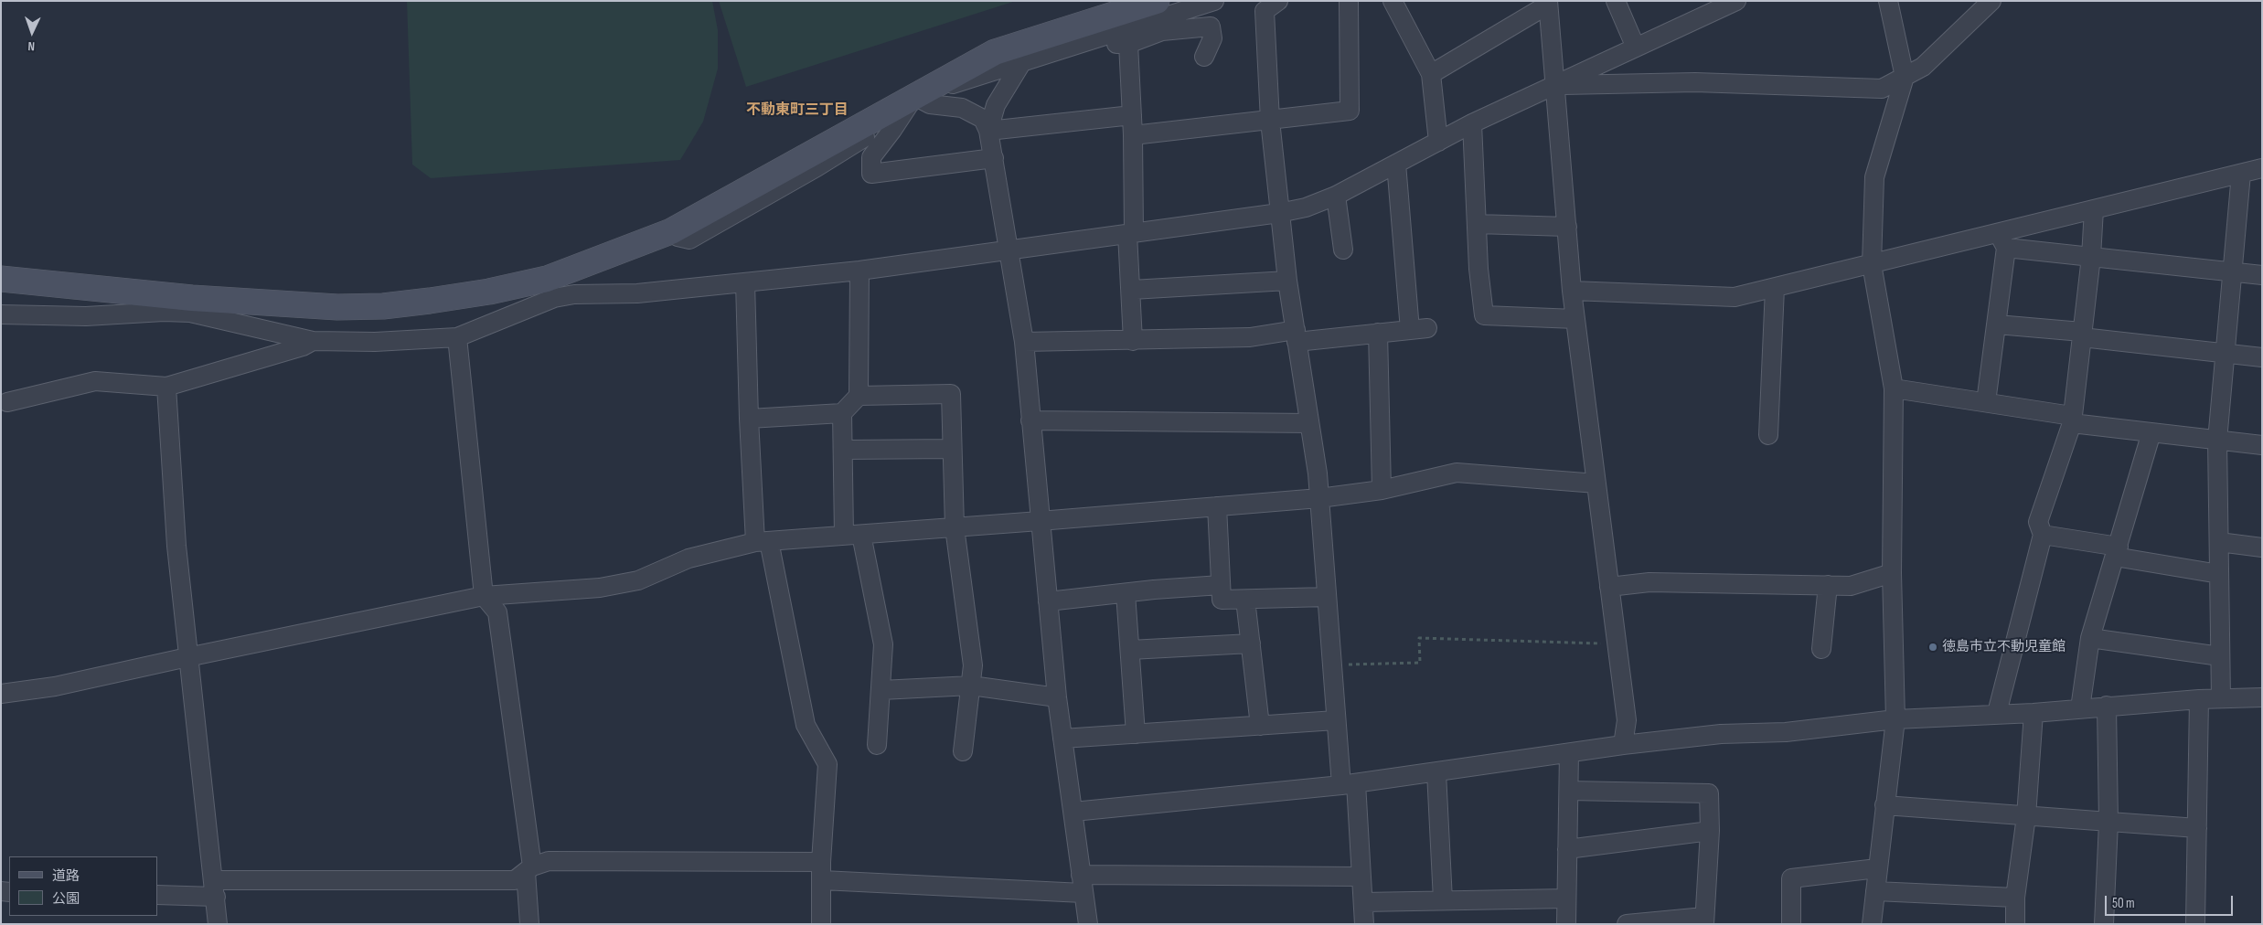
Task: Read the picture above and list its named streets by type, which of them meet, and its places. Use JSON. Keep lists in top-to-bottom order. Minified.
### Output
{"districts":["不動東町三丁目"],"places":["徳島市立不動児童館"],"legend":["道路","公園"],"scale_bar":"50 m","north":"bottom"}
